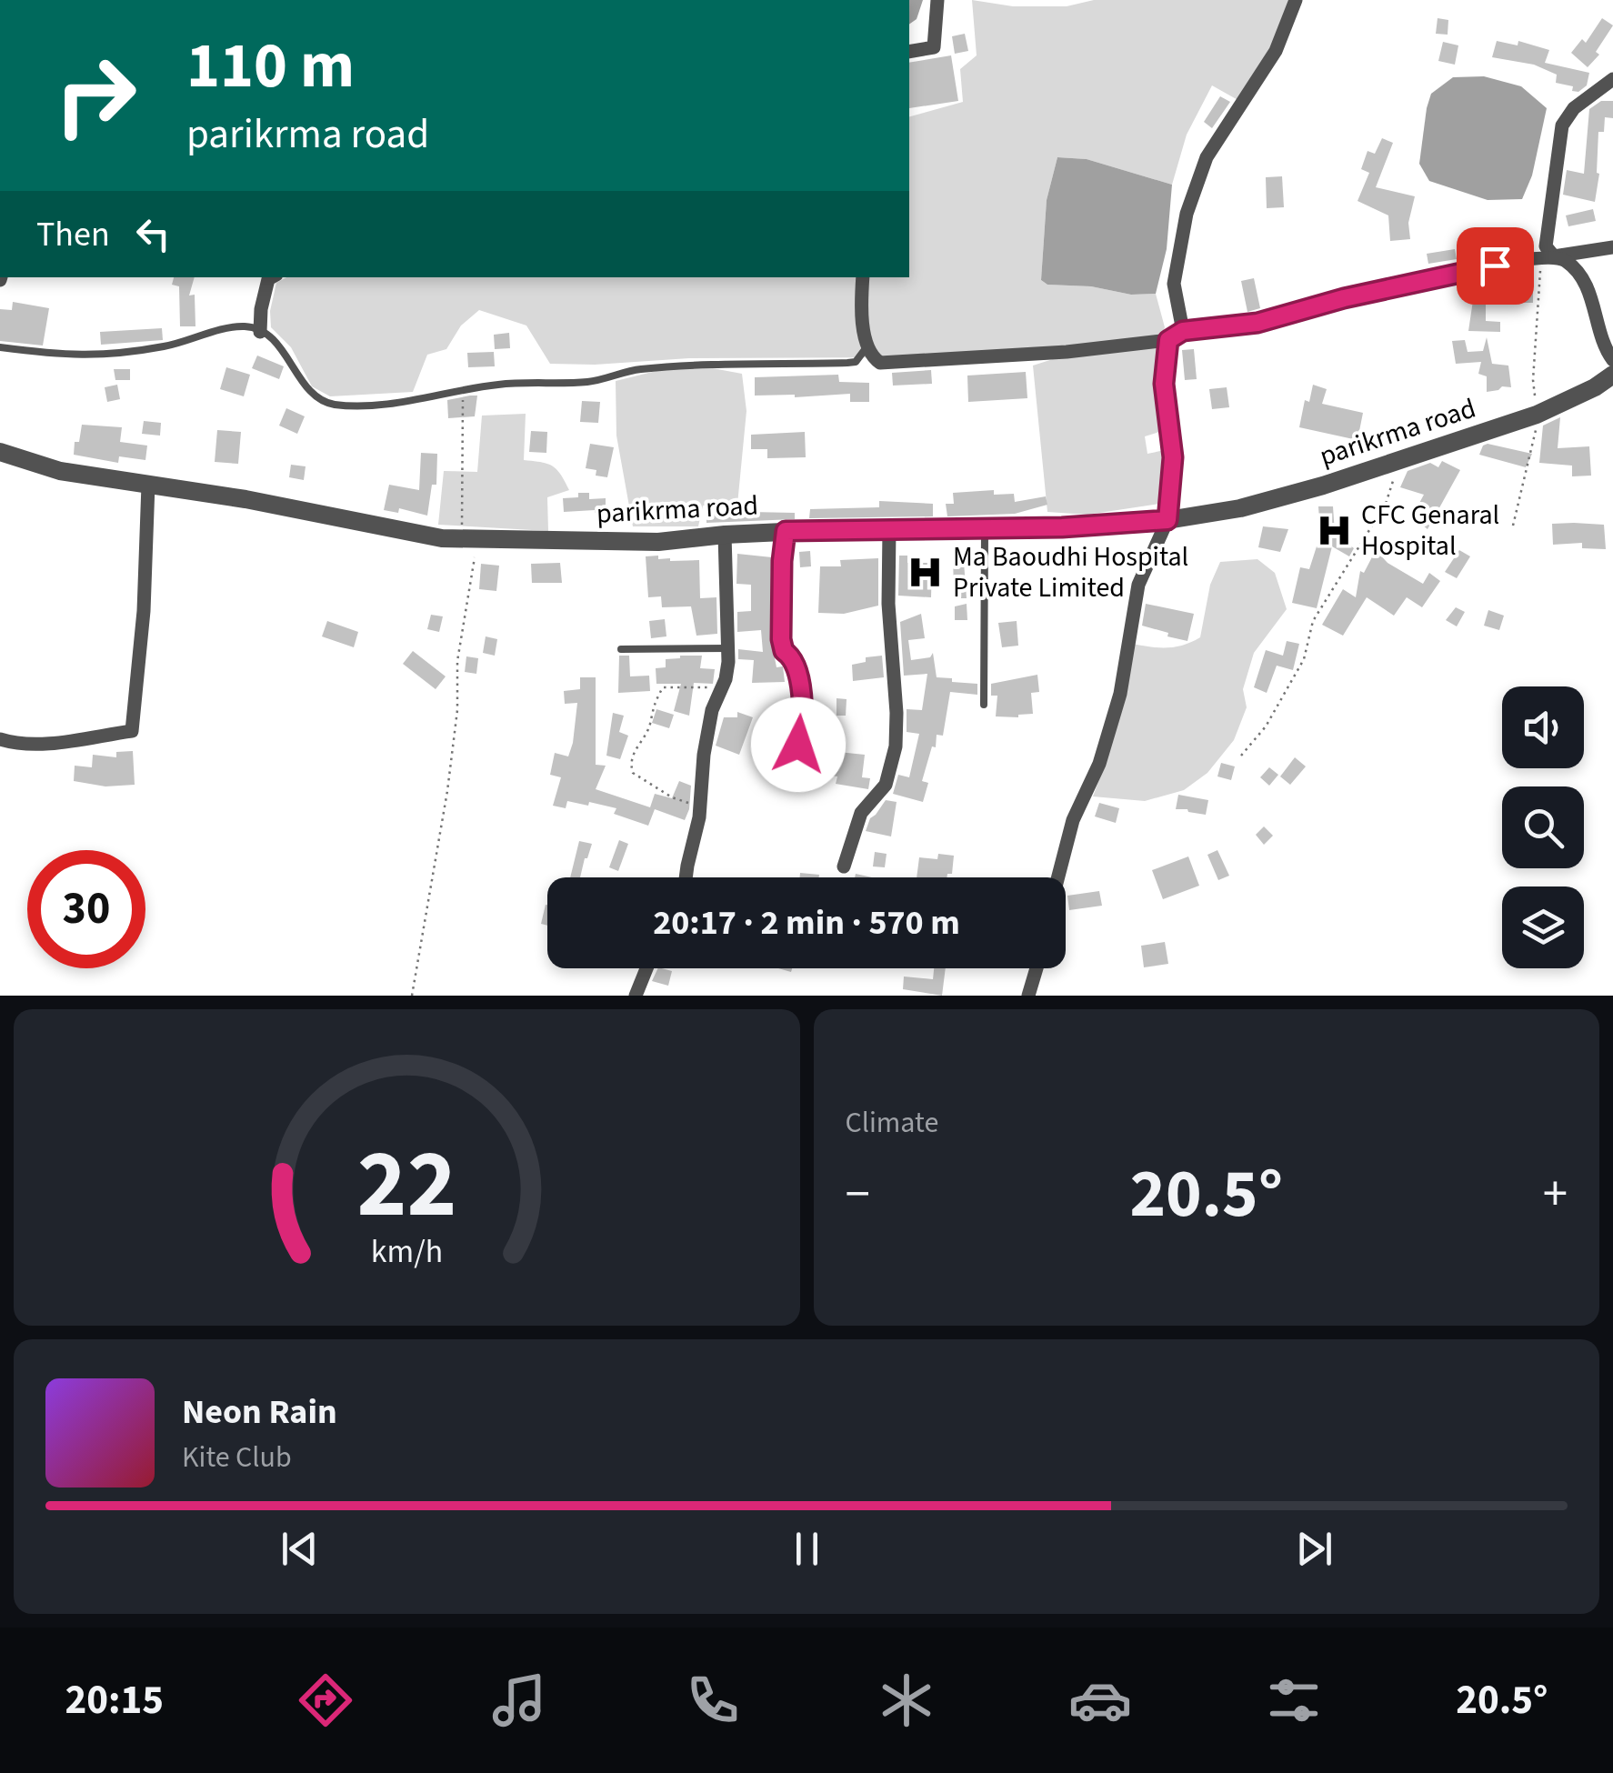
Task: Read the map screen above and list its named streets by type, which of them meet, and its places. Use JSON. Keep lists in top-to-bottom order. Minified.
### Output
{"streets":{"street":["parikrma road"]},"places":{"hospital":["CFC Genaral Hospital","Ma Baoudhi Hospital Private Limited"]},"page":{"turn":["110 m","parikrma road"],"then":"Then","limit":"30","trip":"20:17 · 2 min · 570 m","tile":"Climate","heat":["−","20.5°","+"],"song":["Neon Rain","Kite Club"],"tabs":["20:15","20.5°"],"gauge":["22","km/h"]}}
